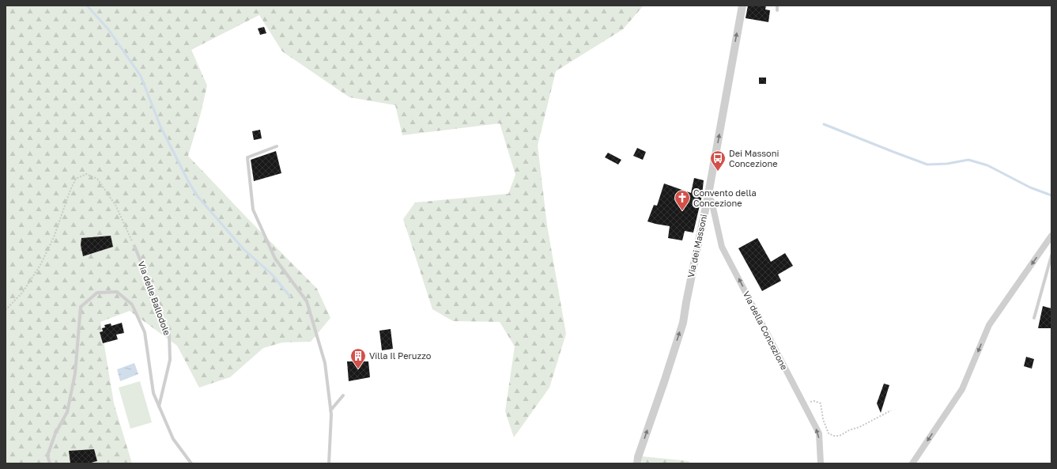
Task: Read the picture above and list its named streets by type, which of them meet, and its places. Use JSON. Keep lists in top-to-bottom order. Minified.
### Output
{"streets":{"street":["Via dei Massoni","Via della Concezione"],"lane":["Via delle Ballodole"]},"crossings":[["Via dei Massoni","Via della Concezione"]],"one_way":["Via dei Massoni","Via della Concezione"],"places":{"bus stop":["Dei Massoni Concezione"],"church":["Convento della Concezione"],"building":["Villa Il Peruzzo"]}}
